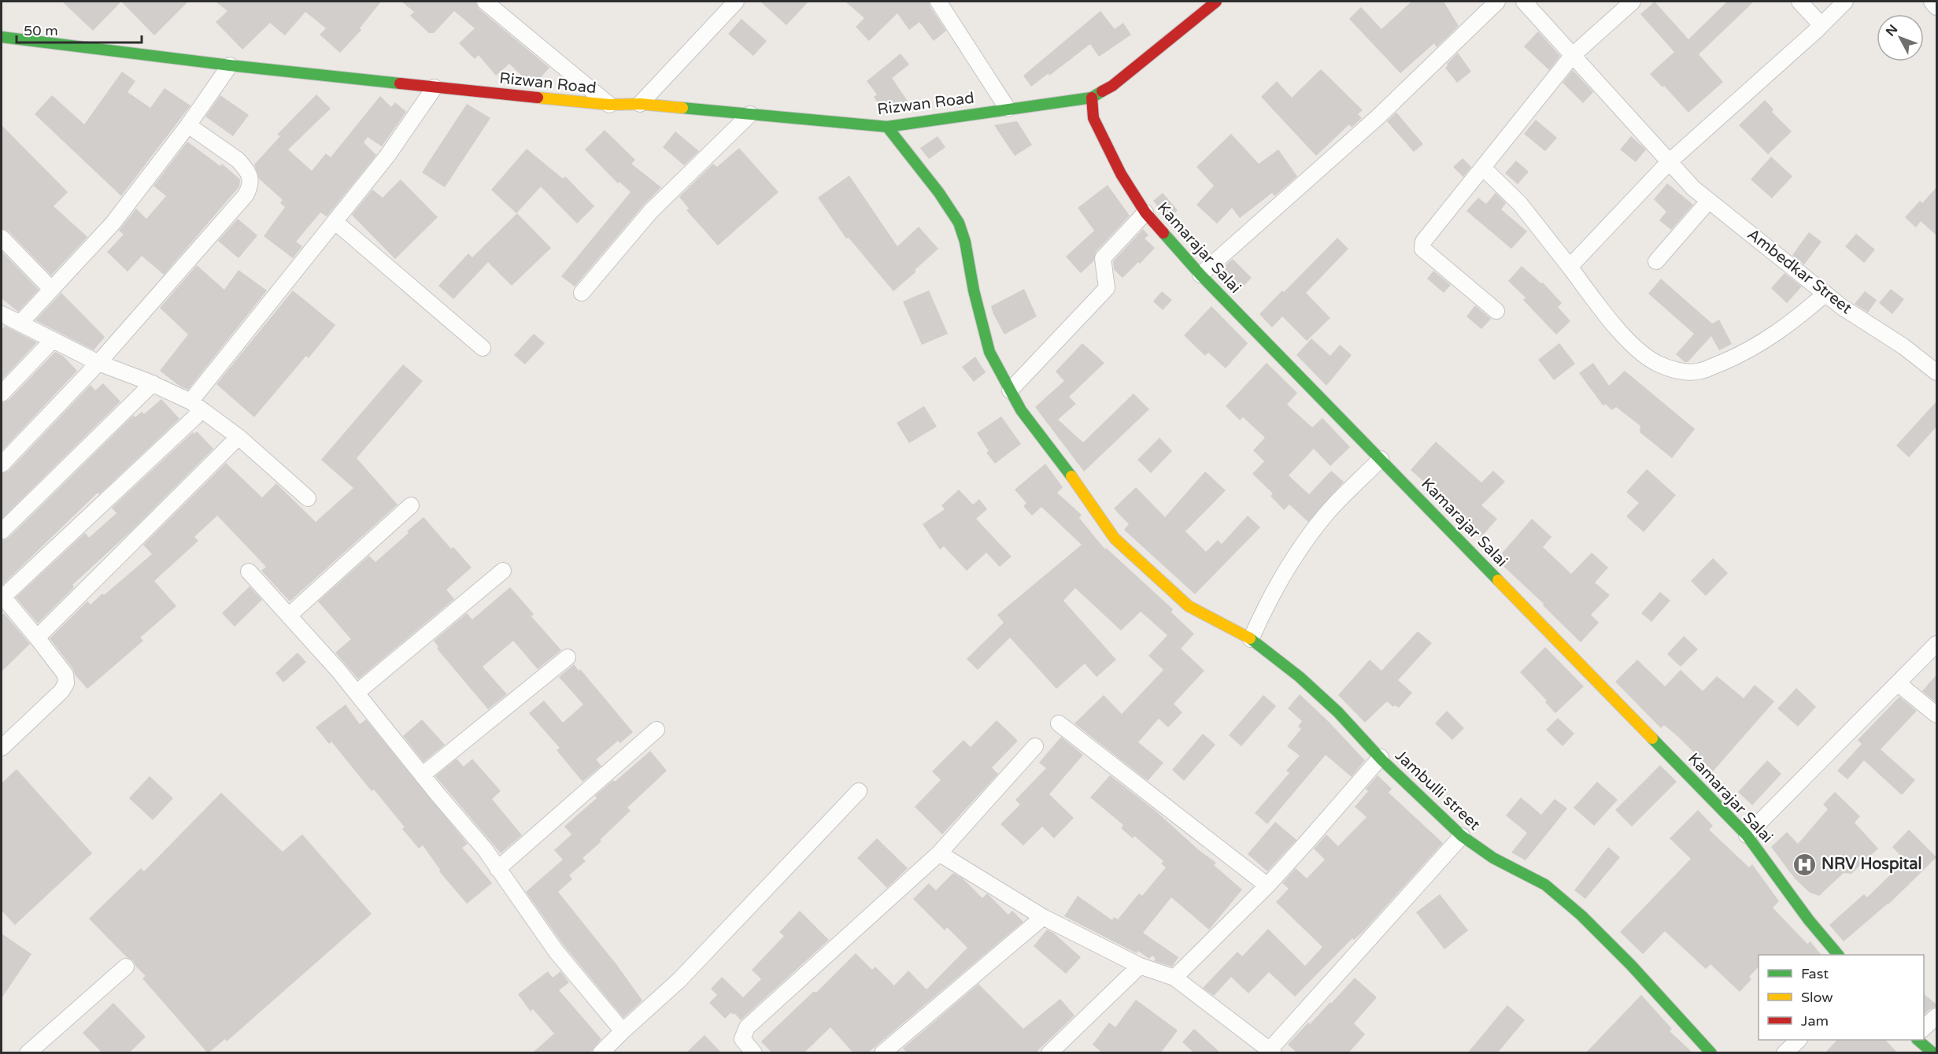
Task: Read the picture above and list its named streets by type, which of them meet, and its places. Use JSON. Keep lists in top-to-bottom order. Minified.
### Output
{"streets":{"street":["Rizwan Road","Kamarajar Salai","Ambedkar Street","Jambulli street"]},"crossings":[["Rizwan Road","Kamarajar Salai"],["Rizwan Road","Jambulli street"]],"places":{"hospital":["NRV Hospital"]},"legend":["Fast","Slow","Jam"],"scale_bar":"50 m","north":"top left"}
